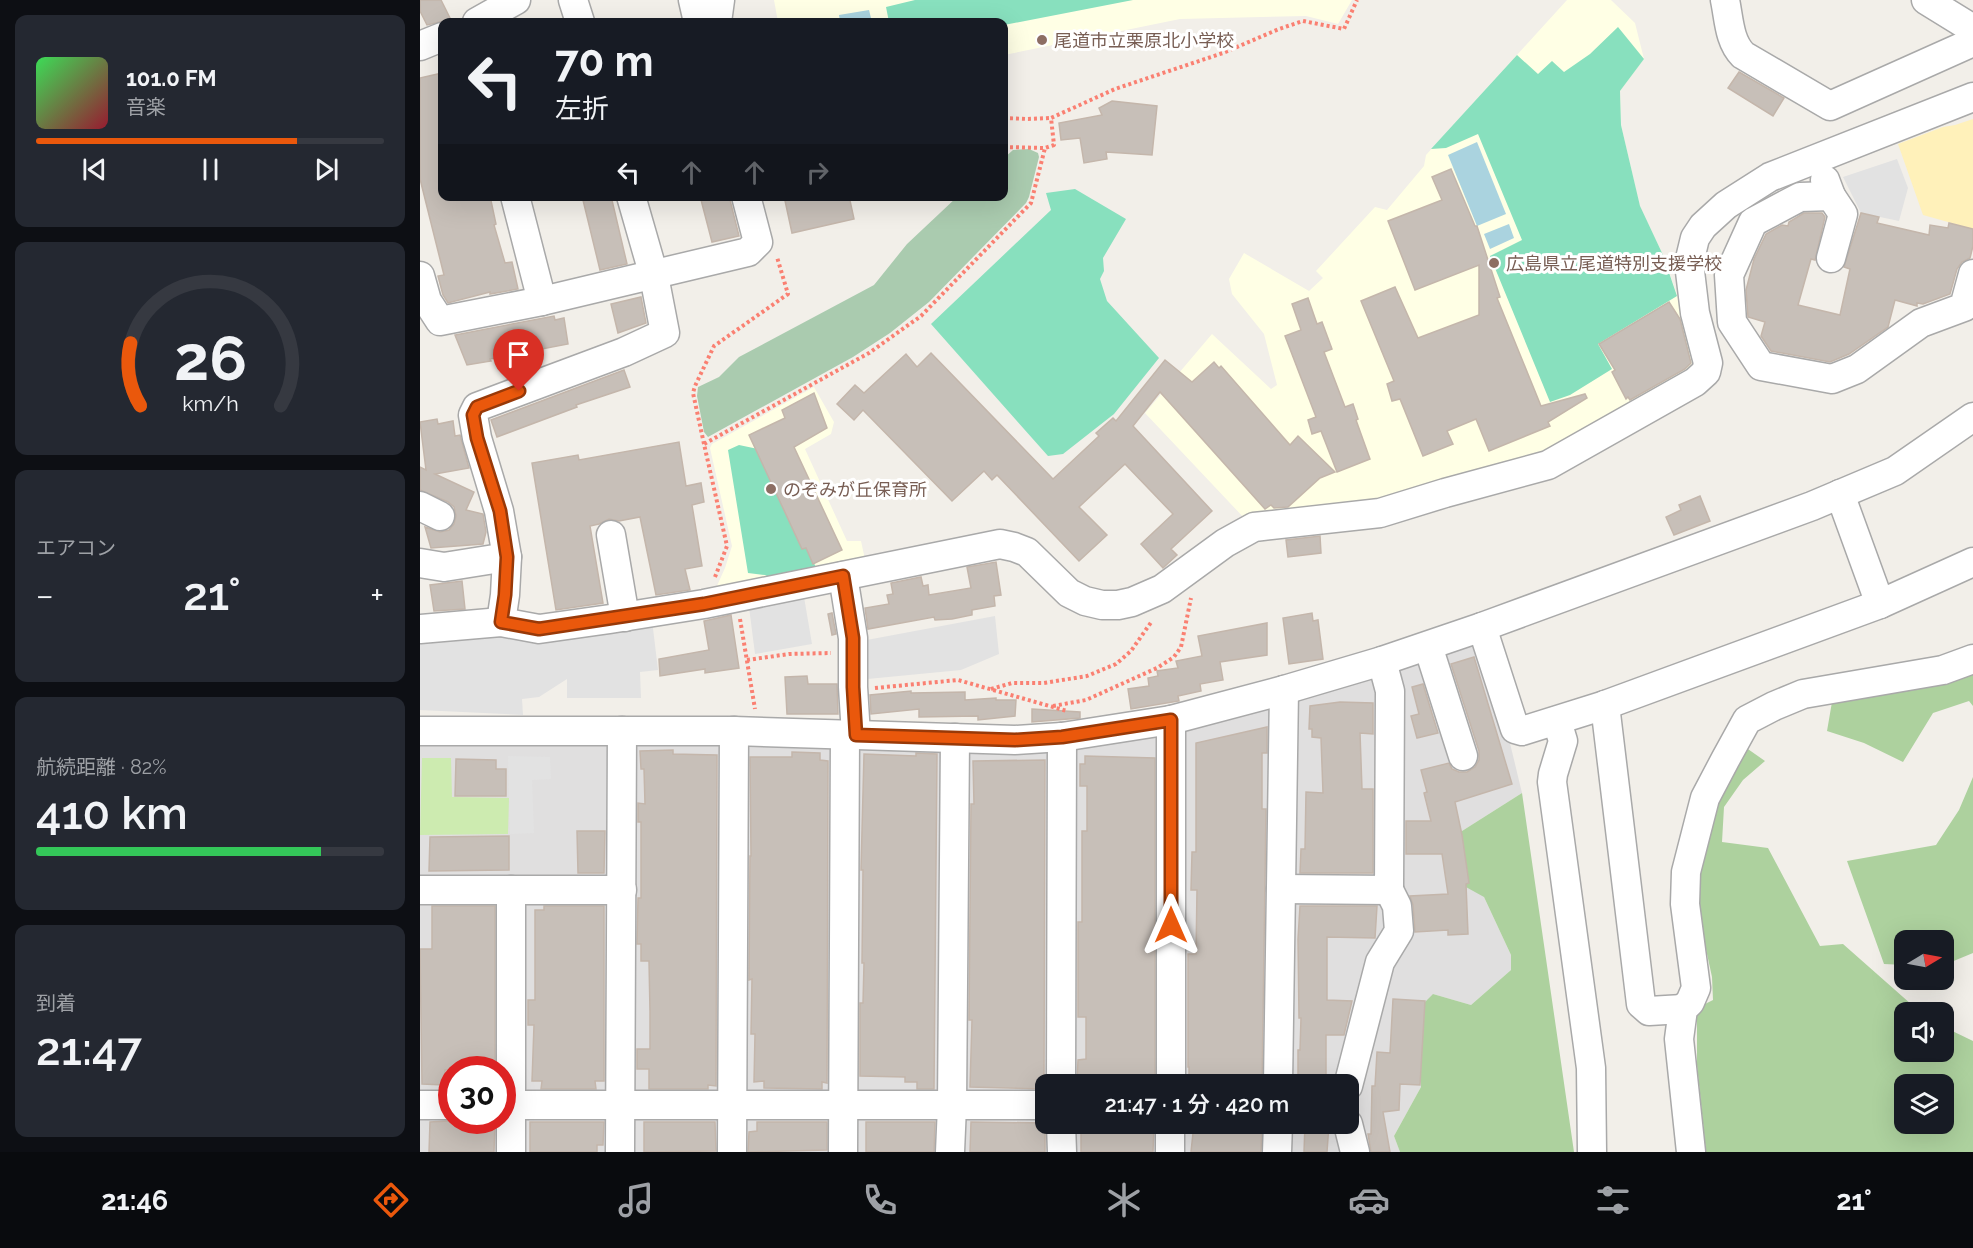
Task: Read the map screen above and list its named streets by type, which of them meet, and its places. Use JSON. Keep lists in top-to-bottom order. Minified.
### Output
{"places":["尾道市立栗原北小学校","広島県立尾道特別支援学校","のぞみが丘保育所"],"north":"right","page":{"turn":["70 m","左折"],"song":["101.0 FM","音楽"],"tile":["エアコン",["航続距離 · 82%","410 km"],["到着","21:47"]],"heat":["−","21°","+"],"limit":"30","trip":"21:47 · 1 分 · 420 m","tabs":["21:46","21°"],"gauge":["26","km/h"]}}
